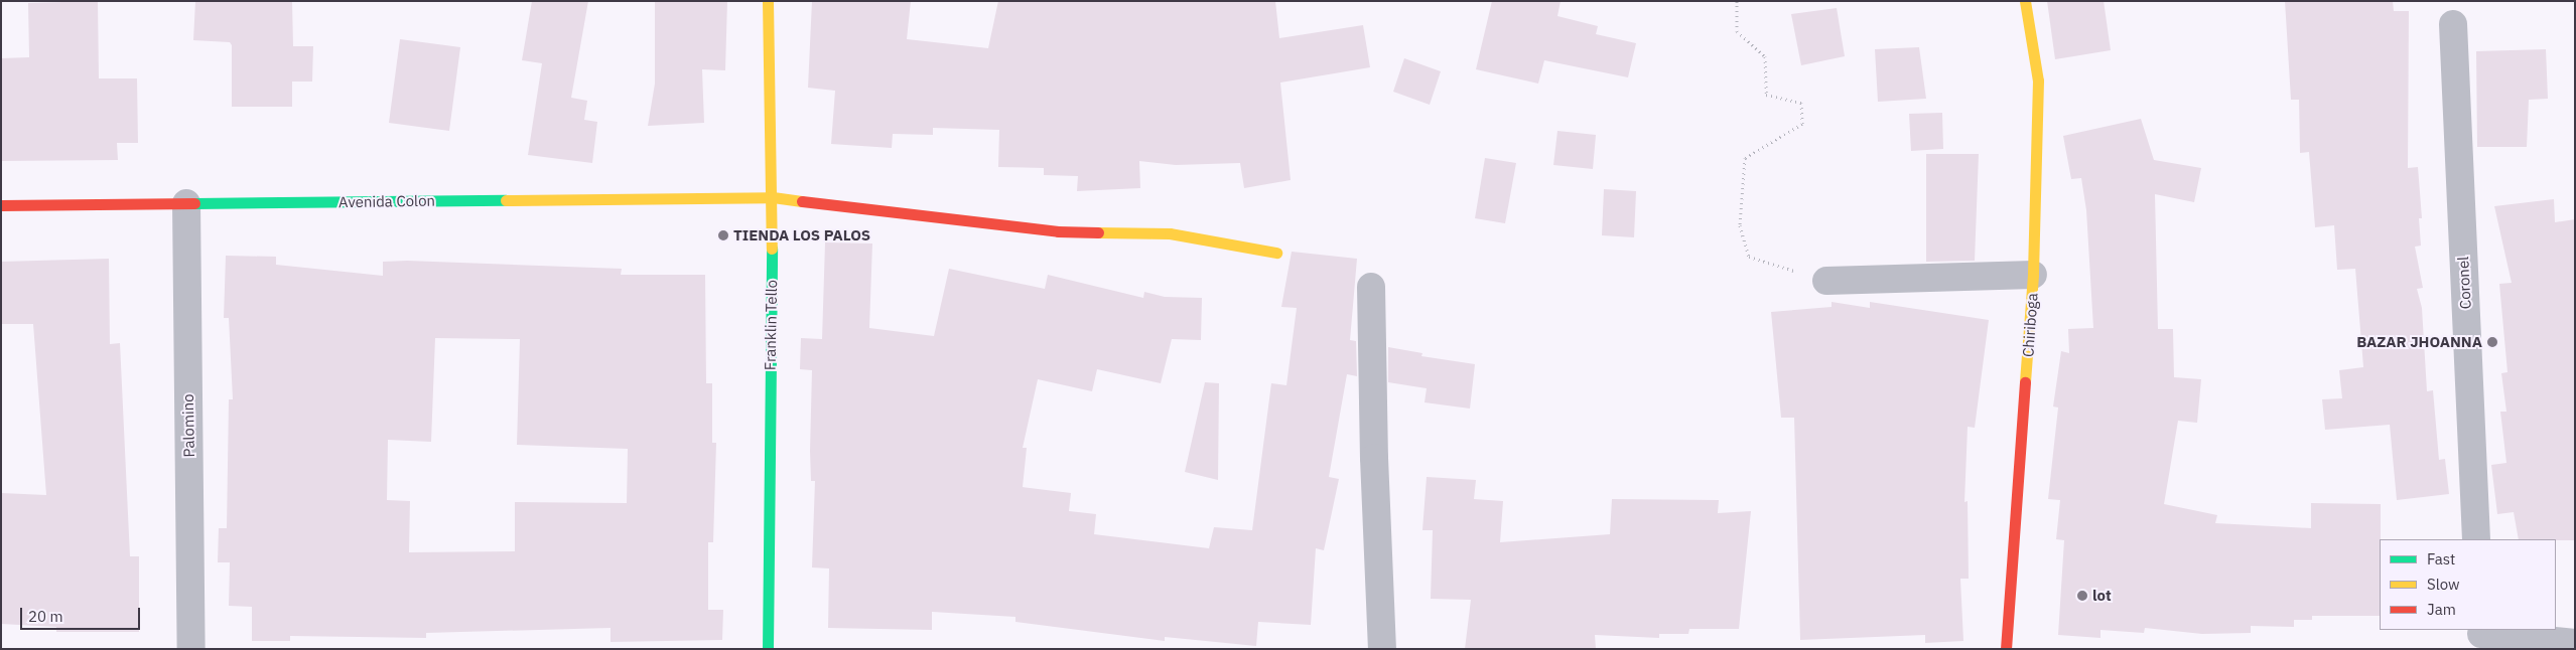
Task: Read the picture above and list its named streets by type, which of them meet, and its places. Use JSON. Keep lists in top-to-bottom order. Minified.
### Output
{"streets":{"street":["Avenida Colon","Coronel","Franklin Tello","Chiriboga","Palomino"]},"crossings":[["Avenida Colon","Franklin Tello"],["Avenida Colon","Palomino"]],"places":["TIENDA LOS PALOS","BAZAR JHOANNA","lot"],"legend":["Fast","Slow","Jam"],"scale_bar":"20 m"}
